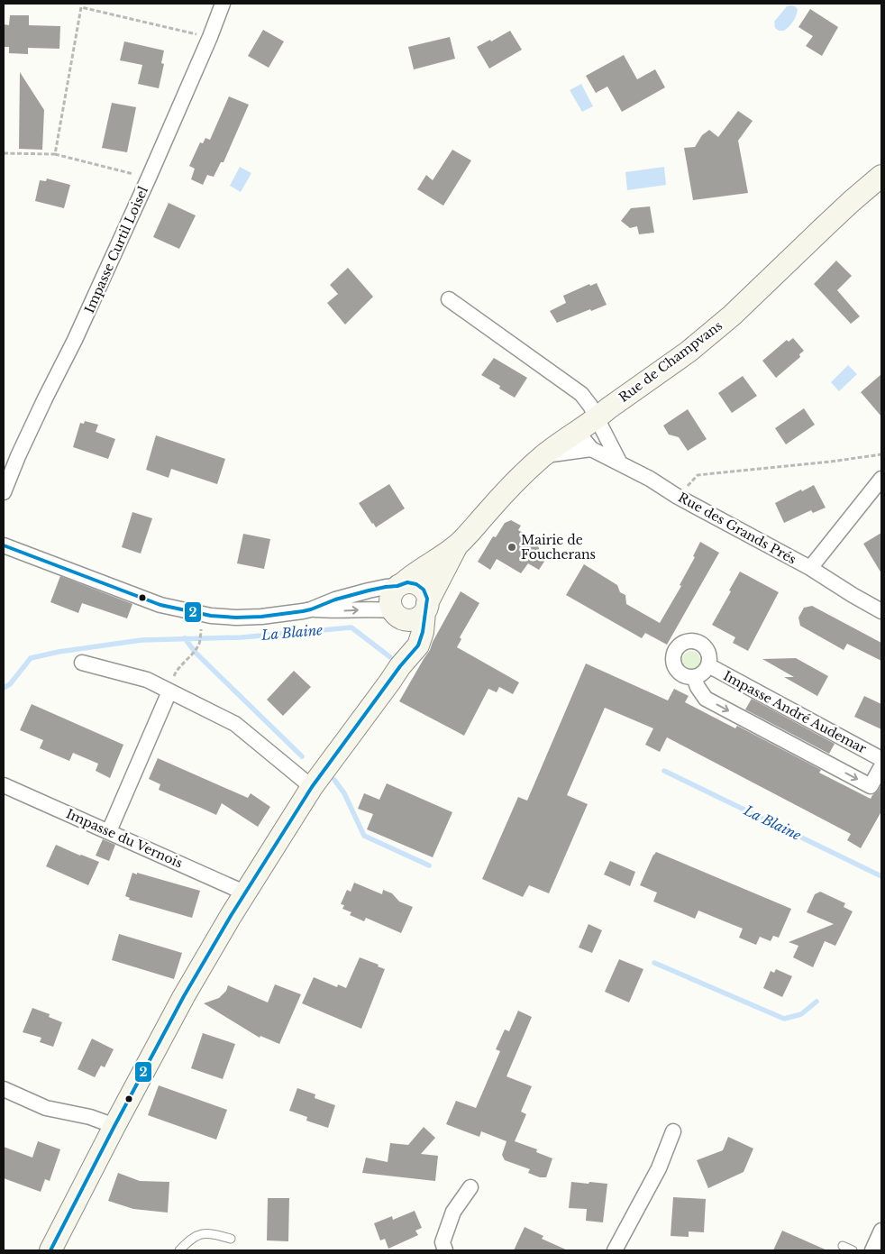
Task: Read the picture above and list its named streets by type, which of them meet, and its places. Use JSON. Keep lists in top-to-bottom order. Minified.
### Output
{"streets":{"street":["Impasse Curtil Loisel","Rue de Champvans","Rue des Grands Prés","Impasse André Audemar","Impasse du Vernois"]},"crossings":[["Rue de Champvans","Rue des Grands Prés"]],"water":["La Blaine"],"places":["Mairie de Foucherans"],"lines":["transit line 2"]}
